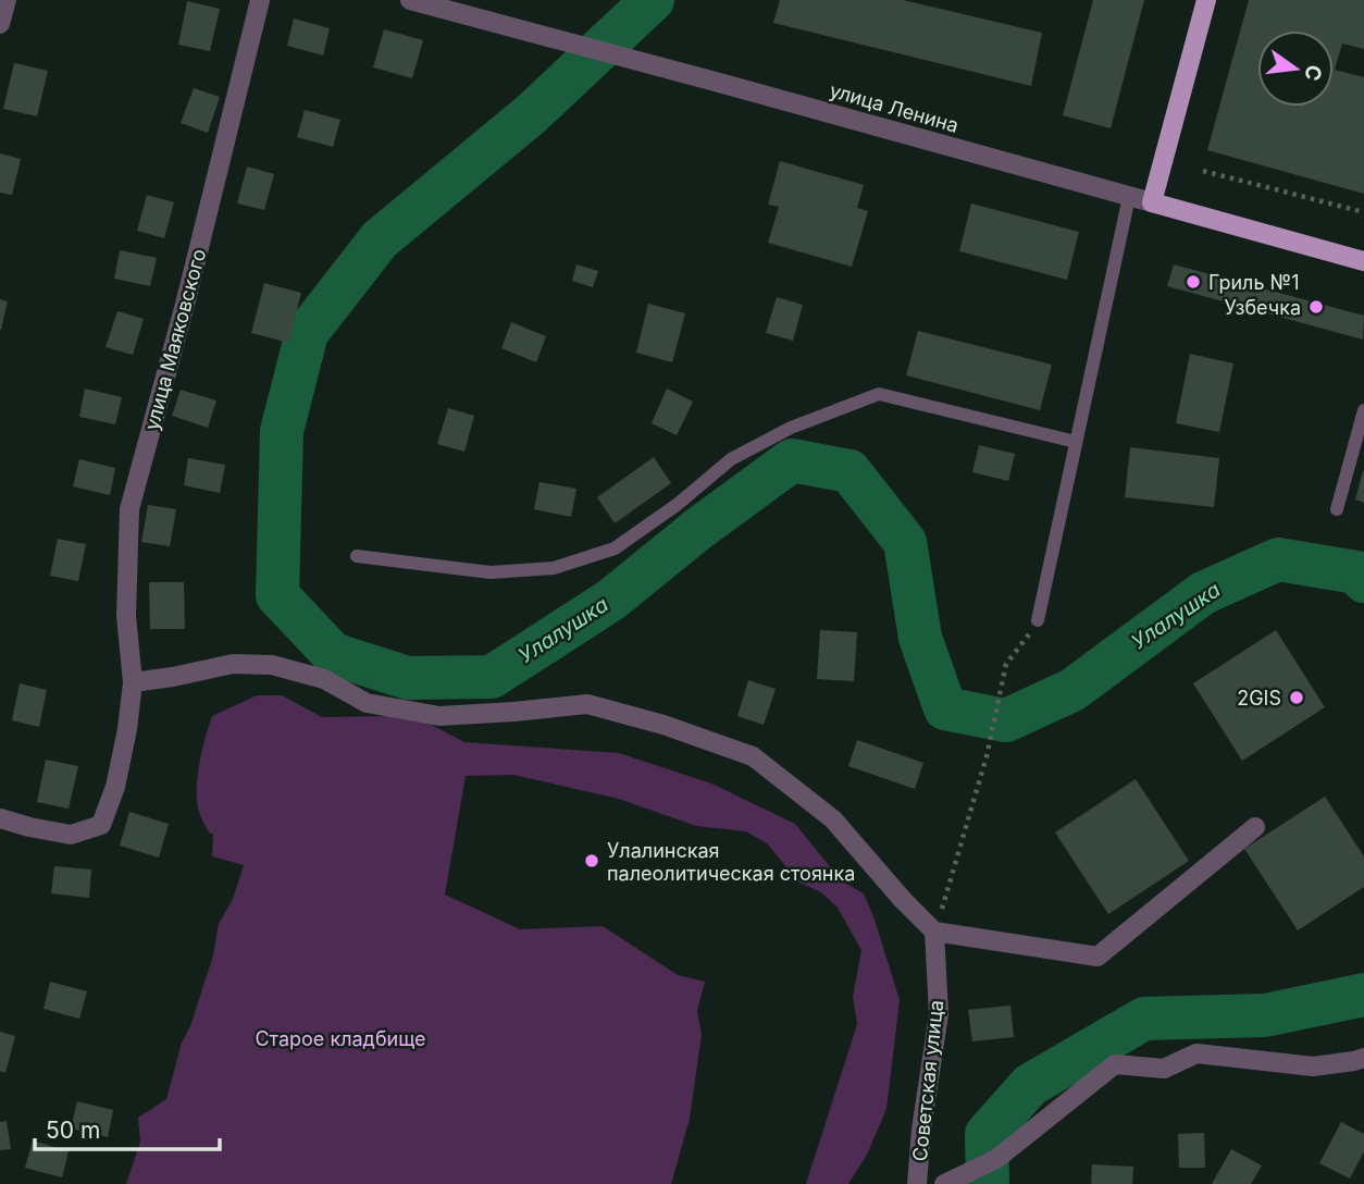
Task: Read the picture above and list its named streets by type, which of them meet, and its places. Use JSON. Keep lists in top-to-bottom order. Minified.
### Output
{"streets":{"main road":["улица Ленина"],"street":["улица Маяковского","Советская улица"]},"water":["Улалушка"],"parks":["Старое кладбище"],"places":["Гриль №1","Узбечка","2GIS","Улалинская палеолитическая стоянка"],"scale_bar":"50 m","north":"right"}
